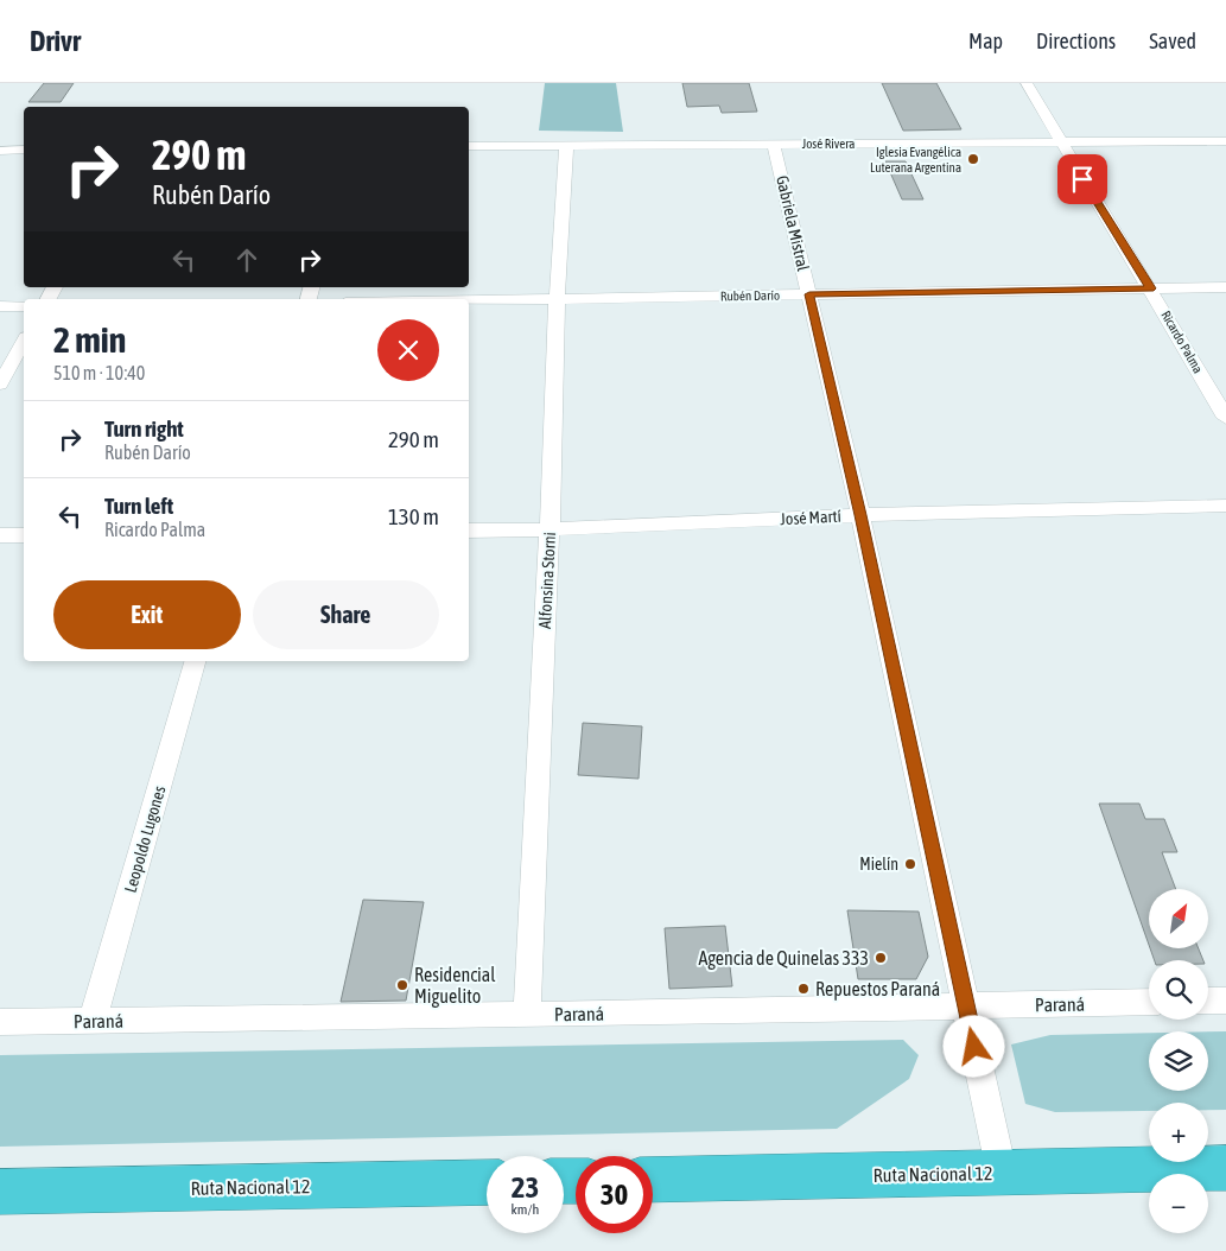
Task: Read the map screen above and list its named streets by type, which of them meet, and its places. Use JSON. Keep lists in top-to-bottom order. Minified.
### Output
{"streets":{"highway":["Ruta Nacional 12"],"street":["José Rivera","Gabriela Mistral","Rubén Darío","Ricardo Palma","José Martí","Alfonsina Storni","Leopoldo Lugones","Paraná"]},"crossings":[["José Rivera","Gabriela Mistral"],["José Rivera","Ricardo Palma"],["José Rivera","Alfonsina Storni"],["Gabriela Mistral","Rubén Darío"],["Gabriela Mistral","José Martí"],["Gabriela Mistral","Paraná"],["Gabriela Mistral","Ruta Nacional 12"],["Rubén Darío","Ricardo Palma"],["Rubén Darío","Alfonsina Storni"],["José Martí","Alfonsina Storni"],["Alfonsina Storni","Paraná"],["Leopoldo Lugones","Paraná"]],"places":["Iglesia Evangélica Luterana Argentina","Mielín","Agencia de Quinelas 333","Residencial Miguelito","Repuestos Paraná"],"north":"top right","page":{"header":"Drivr","nav":["Map","Directions","Saved"],"turn":["290 m","Rubén Darío"],"heading":["2 min","510 m · 10:40"],"list":[{"name":"Turn right","note":"Rubén Darío","value":"290 m"},{"name":"Turn left","note":"Ricardo Palma","value":"130 m"}],"buttons":["Exit","Share"],"map_buttons":["+","−"],"speed":"23 km/h","limit":"30"}}
